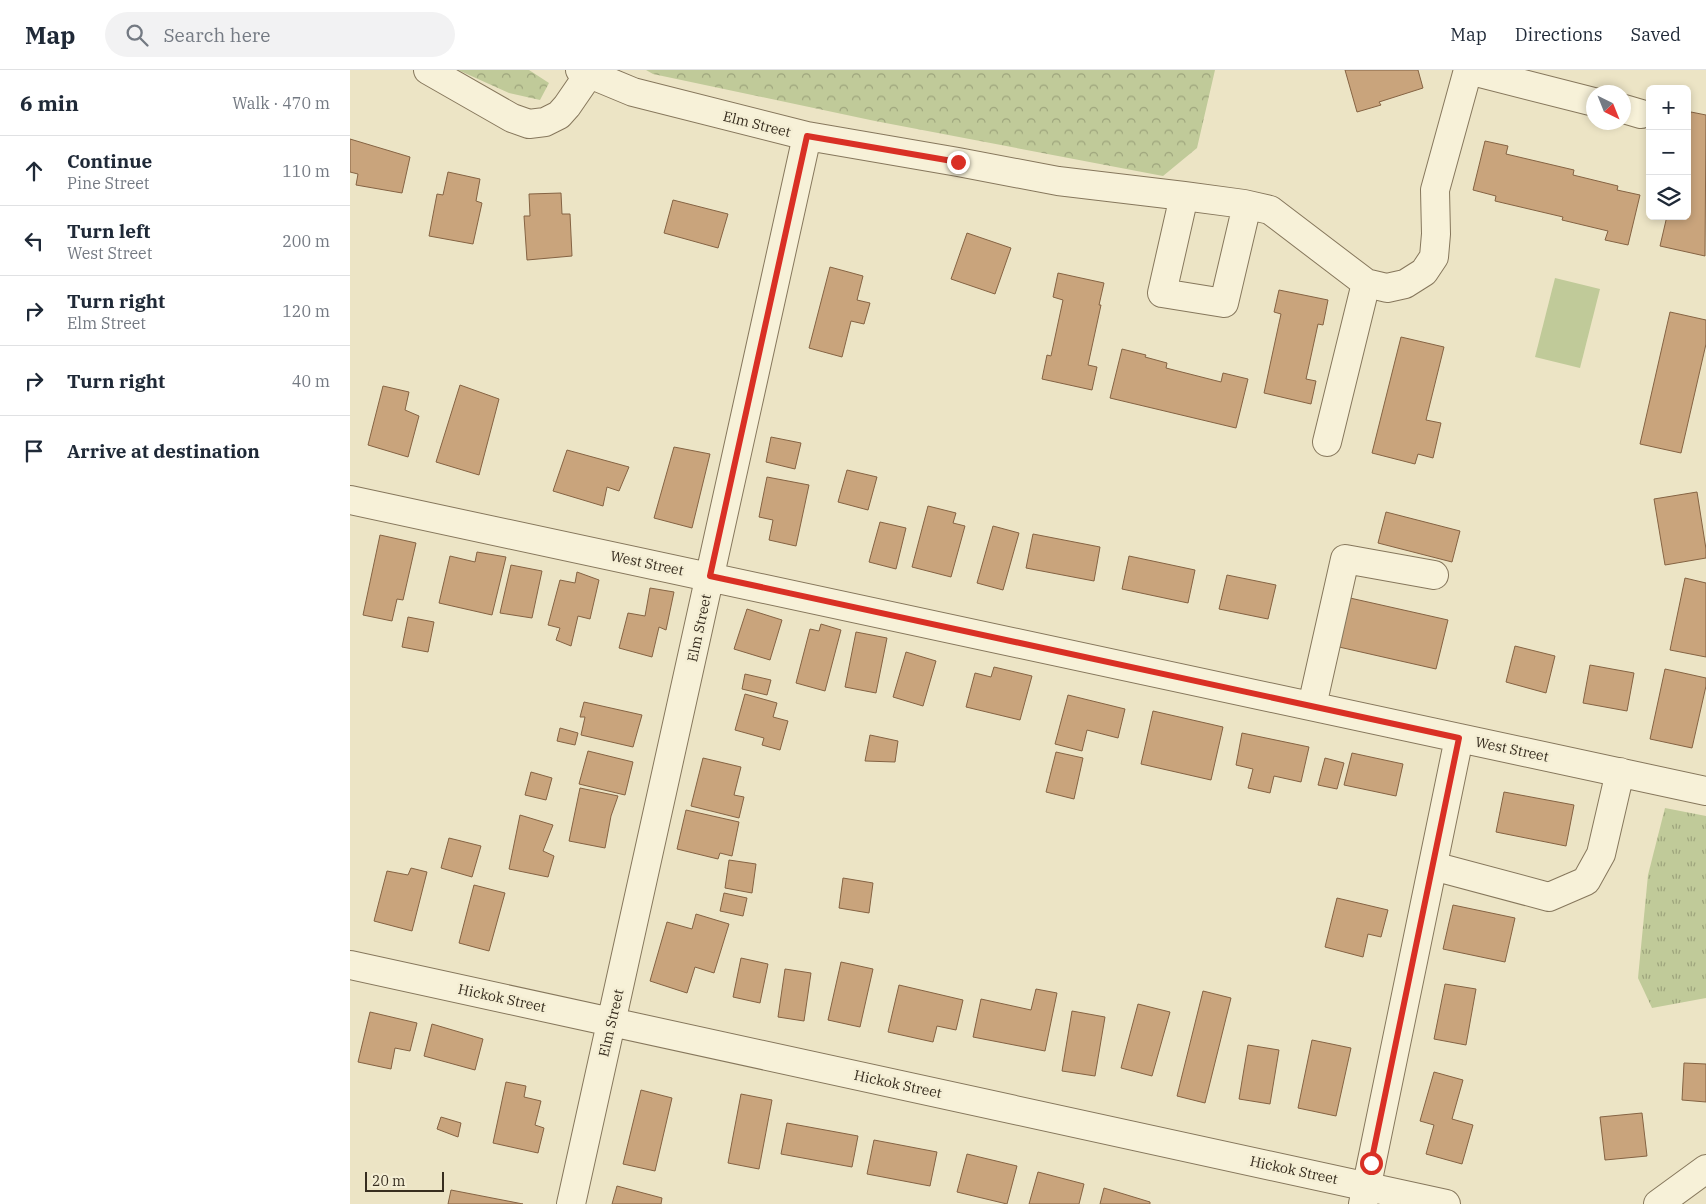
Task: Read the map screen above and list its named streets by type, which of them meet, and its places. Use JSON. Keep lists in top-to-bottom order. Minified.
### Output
{"streets":{"street":["Elm Street","West Street","Hickok Street"]},"crossings":[["Elm Street","West Street"],["Elm Street","Hickok Street"]],"scale_bar":"20 m","north":"bottom right","page":{"header":"Map","search":"Search here","nav":["Map","Directions","Saved"],"heading":["6 min","Walk · 470 m"],"map_buttons":["+","−"],"list":[["Continue","Pine Street","110 m"],["Turn left","West Street","200 m"],["Turn right","Elm Street","120 m"],["Turn right","40 m"],"Arrive at destination"],"scale":"20 m"}}
